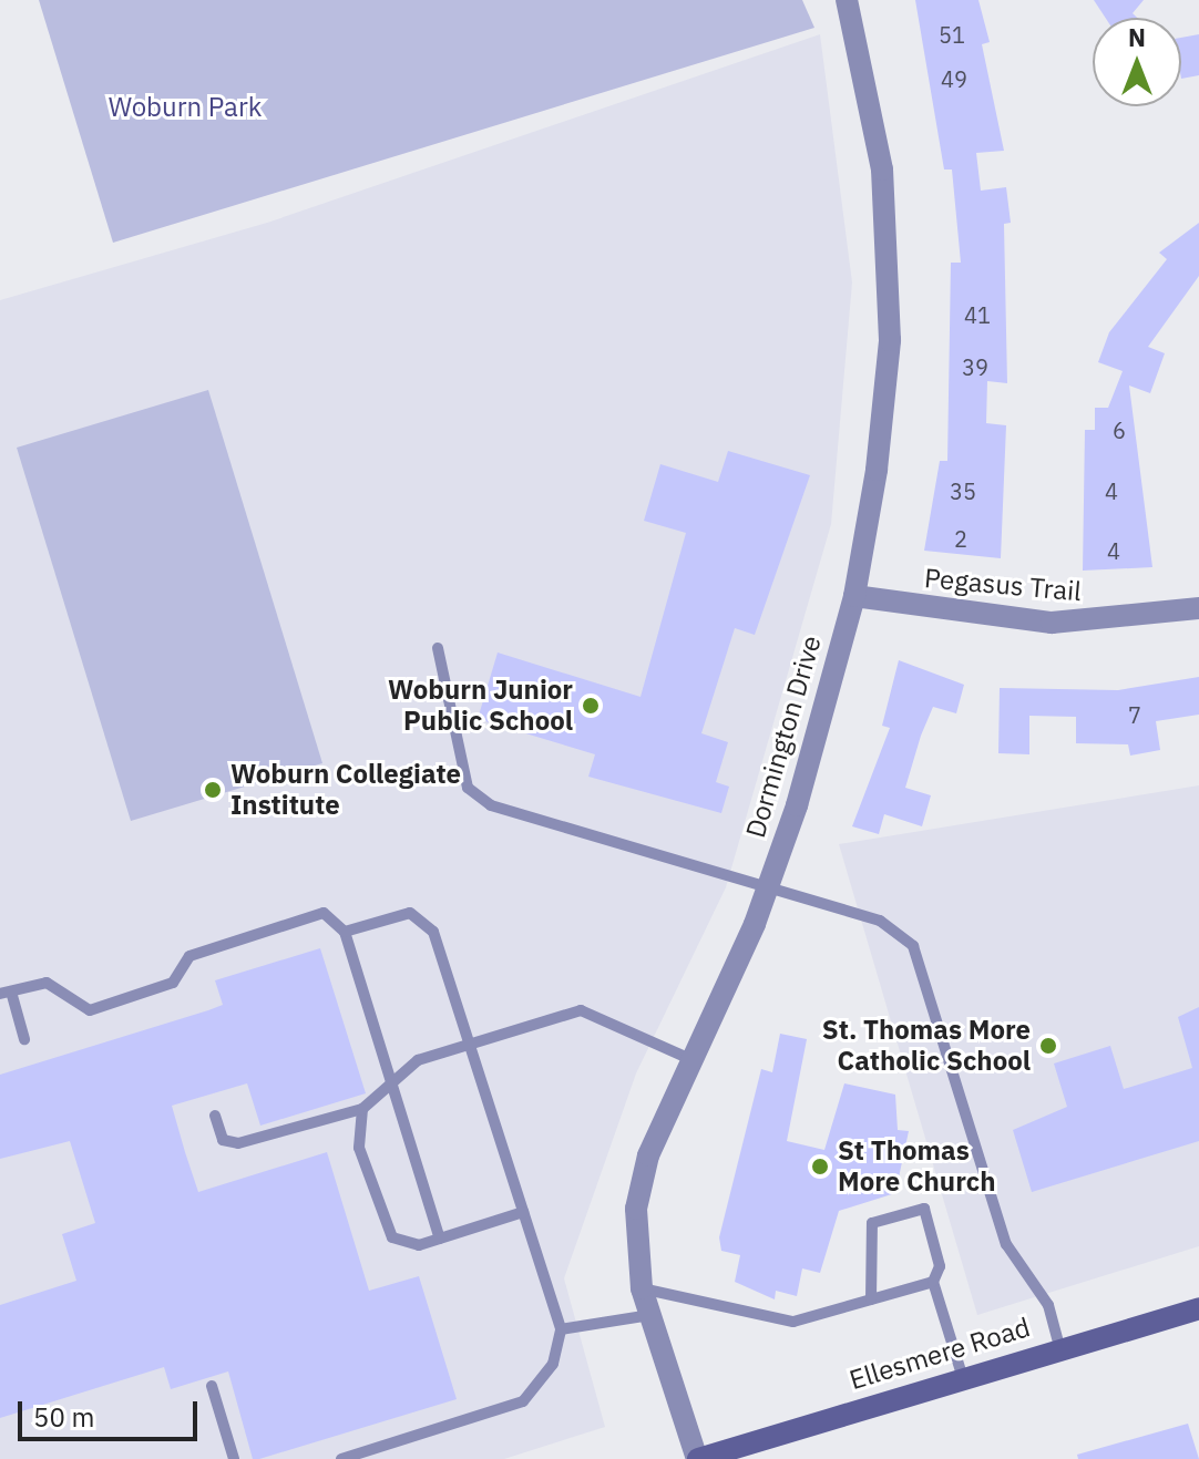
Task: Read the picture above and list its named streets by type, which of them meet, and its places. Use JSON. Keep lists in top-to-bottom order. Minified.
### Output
{"streets":{"main road":["Ellesmere Road"],"street":["Pegasus Trail","Dormington Drive"]},"crossings":[["Pegasus Trail","Dormington Drive"],["Dormington Drive","Ellesmere Road"]],"parks":["Woburn Park"],"places":["Woburn Junior Public School","Woburn Collegiate Institute","St. Thomas More Catholic School","St Thomas More Church"],"house_numbers":["51","49","41","39","6","35","4","2","4","7"],"scale_bar":"50 m","north":"top"}
